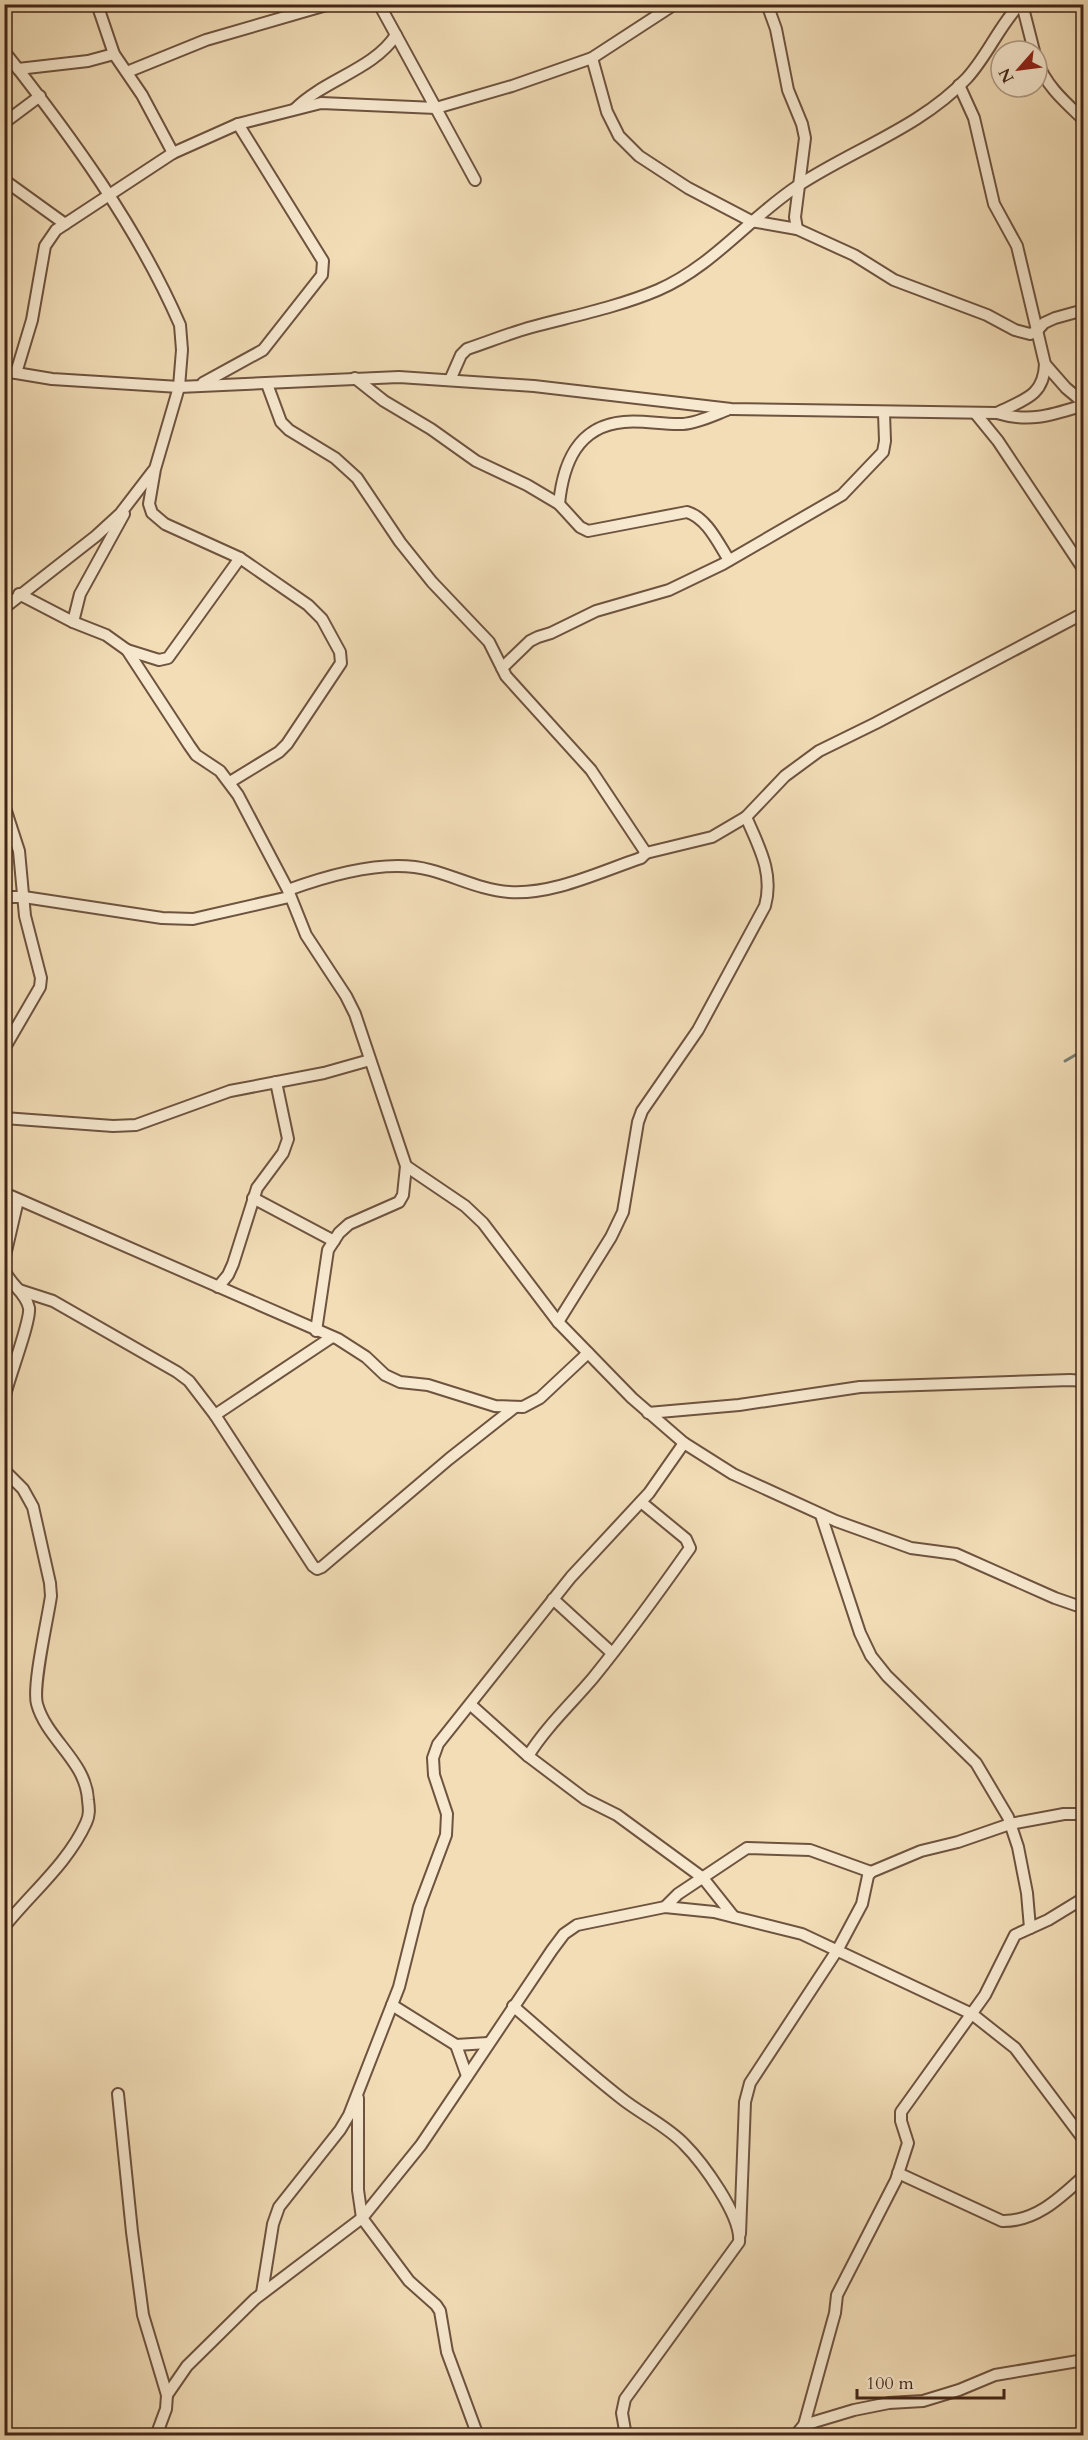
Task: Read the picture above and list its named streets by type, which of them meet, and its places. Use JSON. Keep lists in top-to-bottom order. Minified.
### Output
{"scale_bar":"100 m","north":"bottom left"}
